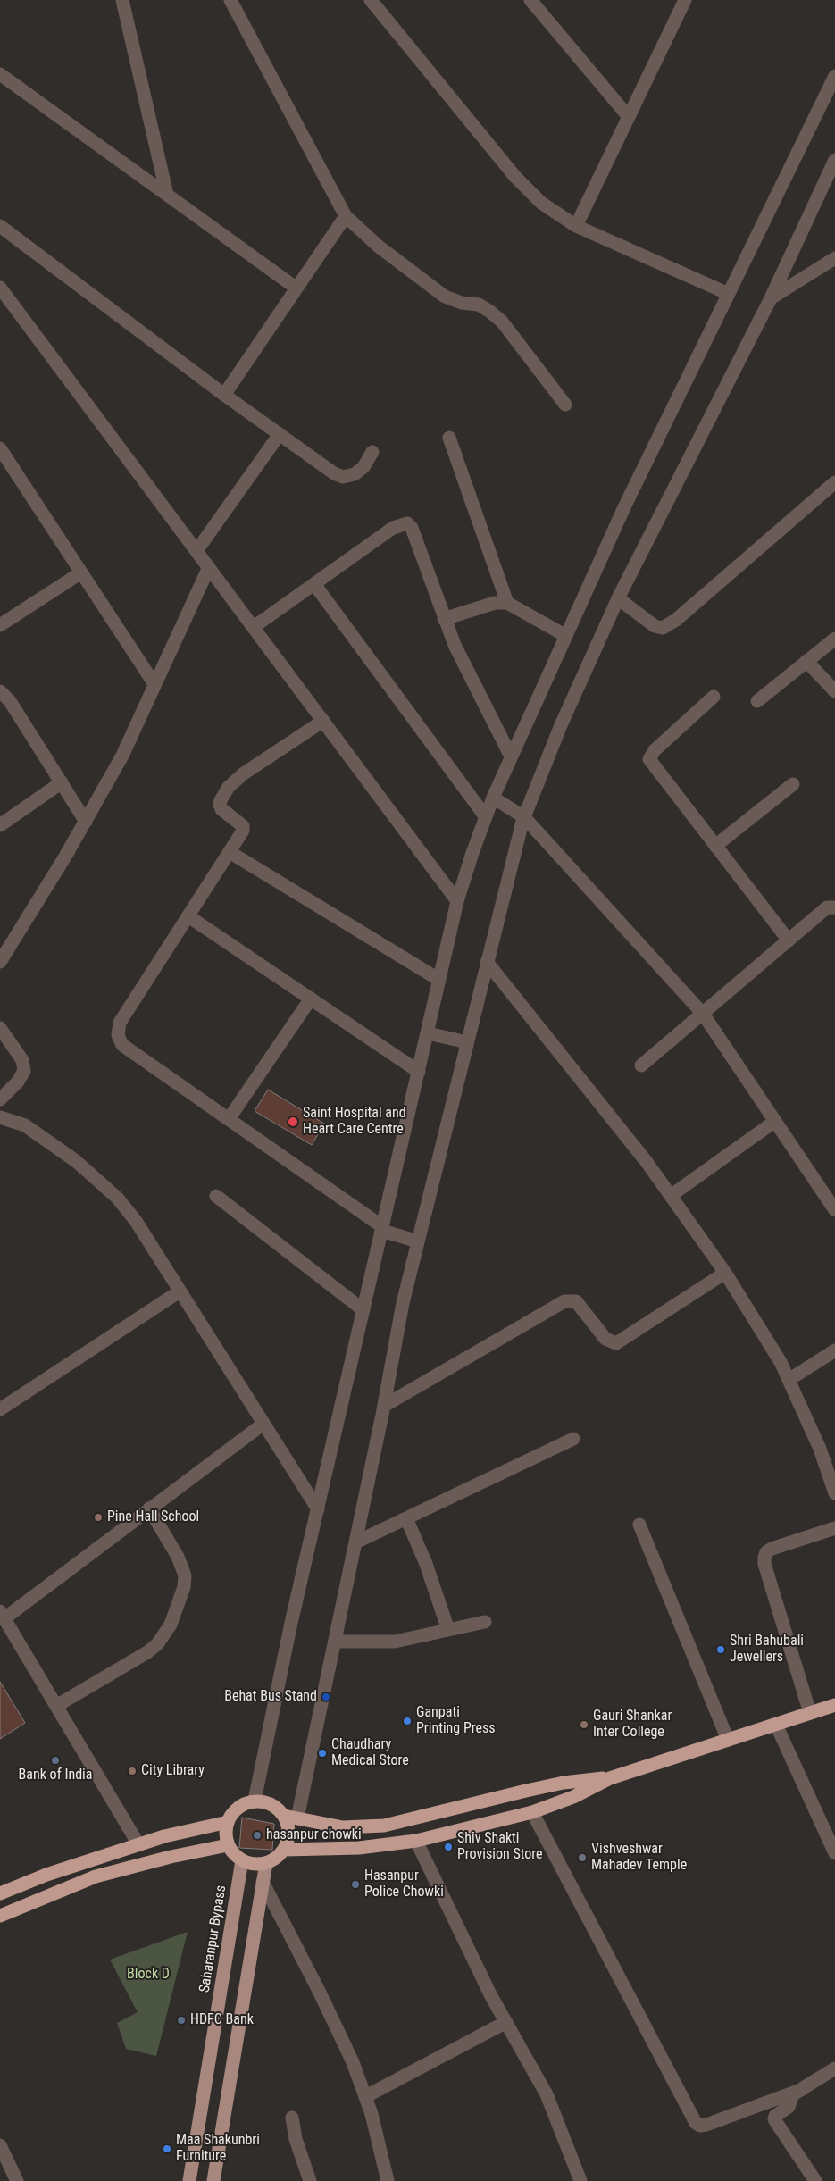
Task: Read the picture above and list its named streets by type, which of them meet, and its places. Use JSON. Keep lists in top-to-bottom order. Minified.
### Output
{"streets":{"main road":["Saharanpur Bypass"]},"parks":["Block D"],"places":["Saint Hospital and Heart Care Centre","Pine Hall School","Shri Bahubali Jewellers","Behat Bus Stand","Ganpati Printing Press","Gauri Shankar Inter College","Chaudhary Medical Store","Bank of India","City Library","hasanpur chowki","Shiv Shakti Provision Store","Vishveshwar Mahadev Temple","Hasanpur Police Chowki","HDFC Bank","Maa Shakunbri Furniture"]}
